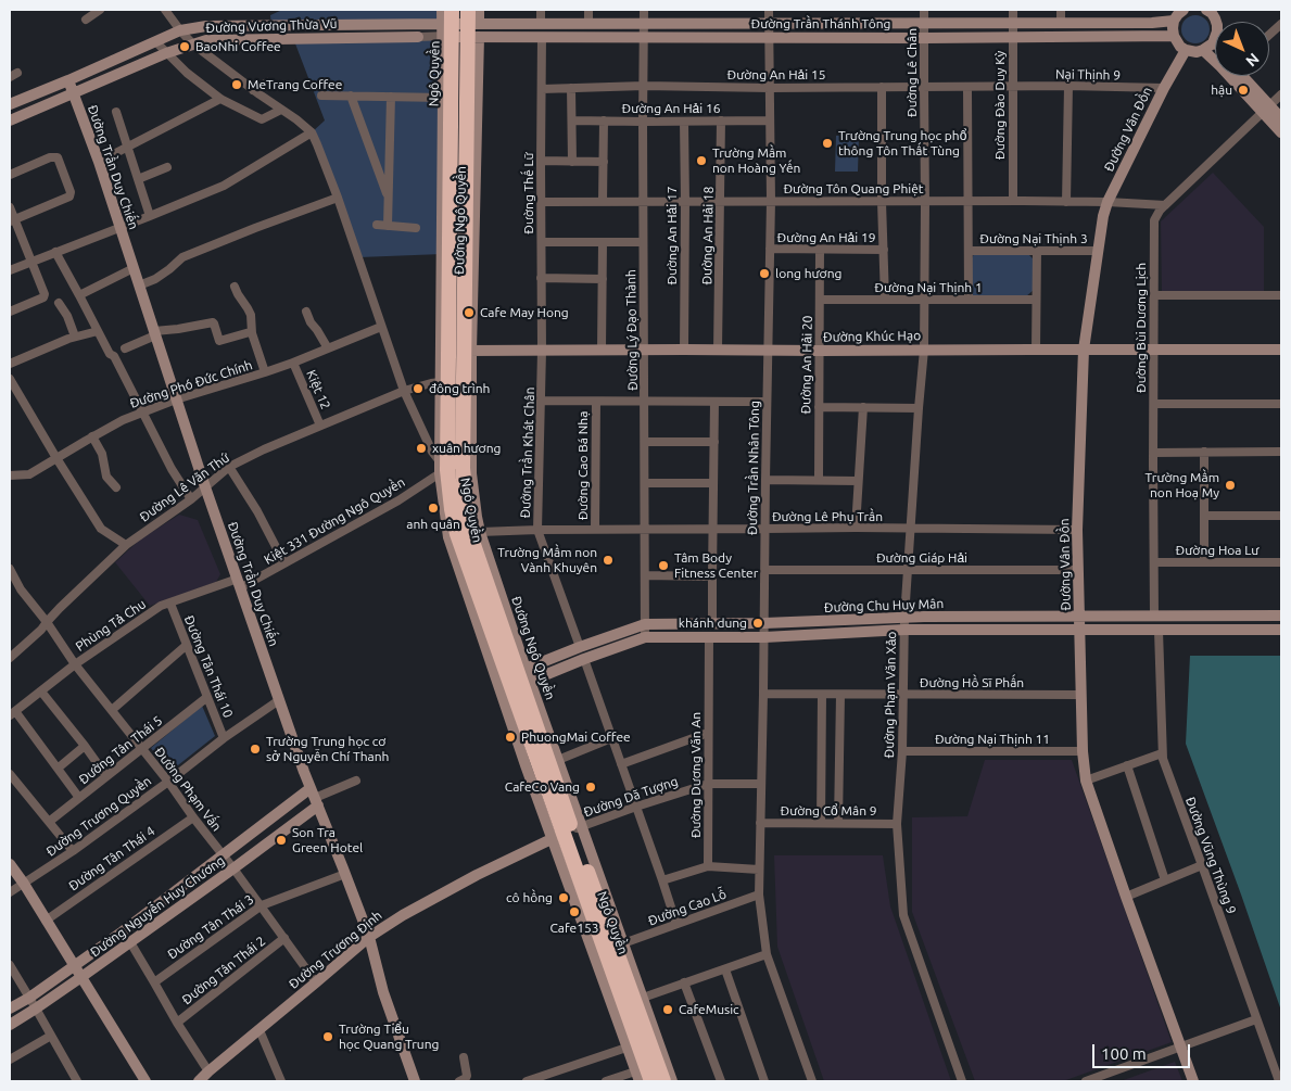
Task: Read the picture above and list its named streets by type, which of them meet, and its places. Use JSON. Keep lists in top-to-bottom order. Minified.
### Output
{"streets":{"highway":["Ngô Quyền"],"street":["Đường Trần Thánh Tông","Đường Vương Thừa Vũ","Đường Lê Chân","Đường An Hải 15","Nại Thịnh 9","Đường Đào Duy Kỳ","Đường An Hải 16","Đường Vân Đồn","Đường Trần Duy Chiến","Đường Tôn Quang Phiệt","Đường Thế Lữ","Đường Ngô Quyền","Đường An Hải 17","Đường An Hải 18","Đường An Hải 19","Đường Nại Thịnh 3","Đường Nại Thịnh 1","Đường Bùi Dương Lịch","Đường Lý Đạo Thành","Đường Khúc Hạo","Đường An Hải 20","Đường Phó Đức Chính","Kiệt 12","Đường Trần Khát Chân","Đường Cao Bá Nhạ","Đường Trần Nhân Tông","Đường Lê Văn Thứ","Đường Lê Phụ Trần","Kiệt 331 Đường Ngô Quyền","Đường Hoa Lư","Đường Giáp Hải","Đường Chu Huy Mân","Phùng Tả Chu","Đường Tân Thái 10","Đường Hồ Sĩ Phấn","Đường Phạm Văn Xảo","Đường Nại Thịnh 11","Đường Tân Thái 5","Đường Dương Văn An","Đường Phạm Vấn","Đường Dã Tượng","Đường Cổ Mân 9","Đường Trương Quyền","Đường Vũng Thùng 9","Đường Tân Thái 4","Đường Nguyễn Huy Chương","Đường Cao Lỗ","Đường Tân Thái 3","Đường Trương Định","Đường Tân Thái 2"]},"crossings":[["Đường Trần Thánh Tông","Đường Lê Chân"],["Đường Trần Thánh Tông","Ngô Quyền"],["Đường Trần Thánh Tông","Đường Đào Duy Kỳ"],["Đường Trần Thánh Tông","Đường Thế Lữ"],["Đường Trần Thánh Tông","Đường Lý Đạo Thành"],["Đường Trần Thánh Tông","Đường Trần Nhân Tông"],["Đường Vương Thừa Vũ","Ngô Quyền"],["Đường Vương Thừa Vũ","Đường Trần Duy Chiến"],["Đường Vương Thừa Vũ","Đường Ngô Quyền"],["Đường Lê Chân","Đường An Hải 15"],["Đường Lê Chân","Đường Tôn Quang Phiệt"],["Đường Lê Chân","Đường Nại Thịnh 1"],["Đường Lê Chân","Đường Phạm Văn Xảo"],["Ngô Quyền","Đường Ngô Quyền"],["Ngô Quyền","Đường Khúc Hạo"],["Ngô Quyền","Kiệt 331 Đường Ngô Quyền"],["Ngô Quyền","Đường Chu Huy Mân"],["Ngô Quyền","Đường Dã Tượng"],["Ngô Quyền","Đường Trương Định"],["Đường An Hải 15","Nại Thịnh 9"],["Đường An Hải 15","Đường Đào Duy Kỳ"],["Đường An Hải 15","Đường Thế Lữ"],["Đường An Hải 15","Đường Lý Đạo Thành"],["Đường An Hải 15","Đường Trần Nhân Tông"],["Nại Thịnh 9","Đường Đào Duy Kỳ"],["Nại Thịnh 9","Đường Vân Đồn"],["Đường Đào Duy Kỳ","Đường Tôn Quang Phiệt"],["Đường An Hải 16","Đường An Hải 17"],["Đường An Hải 16","Đường An Hải 18"],["Đường An Hải 16","Đường Lý Đạo Thành"],["Đường An Hải 16","Đường Trần Nhân Tông"],["Đường Vân Đồn","Đường Tôn Quang Phiệt"],["Đường Vân Đồn","Đường Nại Thịnh 3"],["Đường Vân Đồn","Đường Khúc Hạo"],["Đường Vân Đồn","Đường Lê Phụ Trần"],["Đường Vân Đồn","Đường Giáp Hải"],["Đường Vân Đồn","Đường Chu Huy Mân"],["Đường Vân Đồn","Đường Hồ Sĩ Phấn"],["Đường Vân Đồn","Đường Nại Thịnh 11"],["Đường Trần Duy Chiến","Đường Phó Đức Chính"],["Đường Trần Duy Chiến","Đường Lê Văn Thứ"],["Đường Trần Duy Chiến","Kiệt 331 Đường Ngô Quyền"],["Đường Trần Duy Chiến","Phùng Tả Chu"],["Đường Trần Duy Chiến","Đường Trương Quyền"],["Đường Trần Duy Chiến","Đường Nguyễn Huy Chương"],["Đường Trần Duy Chiến","Đường Tân Thái 3"],["Đường Trần Duy Chiến","Đường Trương Định"],["Đường Tôn Quang Phiệt","Đường Thế Lữ"],["Đường Tôn Quang Phiệt","Đường An Hải 17"],["Đường Tôn Quang Phiệt","Đường An Hải 18"],["Đường Tôn Quang Phiệt","Đường Bùi Dương Lịch"],["Đường Tôn Quang Phiệt","Đường Lý Đạo Thành"],["Đường Tôn Quang Phiệt","Đường Trần Nhân Tông"],["Đường Thế Lữ","Đường Khúc Hạo"],["Đường Thế Lữ","Đường Trần Khát Chân"],["Đường Ngô Quyền","Đường Khúc Hạo"],["Đường Ngô Quyền","Đường Lê Văn Thứ"],["Đường Ngô Quyền","Đường Lê Phụ Trần"],["Đường Ngô Quyền","Kiệt 331 Đường Ngô Quyền"],["Đường Ngô Quyền","Đường Chu Huy Mân"],["Đường Ngô Quyền","Đường Dã Tượng"],["Đường Ngô Quyền","Đường Cao Lỗ"],["Đường Ngô Quyền","Đường Trương Định"],["Đường An Hải 17","Đường Khúc Hạo"],["Đường An Hải 18","Đường Khúc Hạo"],["Đường An Hải 19","Đường An Hải 20"],["Đường An Hải 19","Đường Trần Nhân Tông"],["Đường Nại Thịnh 1","Đường An Hải 20"],["Đường Nại Thịnh 1","Đường Phạm Văn Xảo"],["Đường Bùi Dương Lịch","Đường Khúc Hạo"],["Đường Bùi Dương Lịch","Đường Hoa Lư"],["Đường Bùi Dương Lịch","Đường Chu Huy Mân"],["Đường Lý Đạo Thành","Đường Khúc Hạo"],["Đường Lý Đạo Thành","Đường Lê Phụ Trần"],["Đường Lý Đạo Thành","Đường Chu Huy Mân"],["Đường Khúc Hạo","Đường An Hải 20"],["Đường Khúc Hạo","Đường Trần Khát Chân"],["Đường Khúc Hạo","Đường Trần Nhân Tông"],["Đường Khúc Hạo","Đường Phạm Văn Xảo"],["Đường Phó Đức Chính","Kiệt 12"],["Kiệt 12","Đường Lê Văn Thứ"],["Đường Trần Khát Chân","Đường Lê Phụ Trần"],["Đường Trần Khát Chân","Đường Chu Huy Mân"],["Đường Cao Bá Nhạ","Đường Lê Phụ Trần"],["Đường Trần Nhân Tông","Đường Lê Phụ Trần"],["Đường Trần Nhân Tông","Đường Giáp Hải"],["Đường Trần Nhân Tông","Đường Chu Huy Mân"],["Đường Trần Nhân Tông","Đường Hồ Sĩ Phấn"],["Đường Trần Nhân Tông","Đường Dã Tượng"],["Đường Trần Nhân Tông","Đường Cổ Mân 9"],["Đường Trần Nhân Tông","Đường Cao Lỗ"],["Đường Lê Văn Thứ","Đường Phạm Vấn"],["Đường Lê Phụ Trần","Đường Phạm Văn Xảo"],["Kiệt 331 Đường Ngô Quyền","Phùng Tả Chu"],["Đường Giáp Hải","Đường Phạm Văn Xảo"],["Đường Chu Huy Mân","Đường Phạm Văn Xảo"],["Đường Chu Huy Mân","Đường Dương Văn An"],["Đường Chu Huy Mân","Đường Vũng Thùng 9"],["Phùng Tả Chu","Đường Tân Thái 10"],["Phùng Tả Chu","Đường Phạm Vấn"],["Đường Tân Thái 10","Đường Tân Thái 5"],["Đường Tân Thái 10","Đường Trương Quyền"],["Đường Hồ Sĩ Phấn","Đường Phạm Văn Xảo"],["Đường Phạm Văn Xảo","Đường Nại Thịnh 11"],["Đường Phạm Văn Xảo","Đường Cổ Mân 9"],["Đường Tân Thái 5","Đường Phạm Vấn"],["Đường Dương Văn An","Đường Dã Tượng"],["Đường Phạm Vấn","Đường Trương Quyền"],["Đường Phạm Vấn","Đường Tân Thái 4"],["Đường Phạm Vấn","Đường Nguyễn Huy Chương"],["Đường Phạm Vấn","Đường Tân Thái 3"],["Đường Phạm Vấn","Đường Trương Định"],["Đường Phạm Vấn","Đường Tân Thái 2"],["Đường Dã Tượng","Đường Trương Định"]],"places":["BaoNhi Coffee","MeTrang Coffee","hậu","Trường Trung học phổ thông Tôn Thất Tùng","Trường Mầm non Hoàng Yến","long hương","Cafe May Hong","đông trình","xuân hương","Trường Mầm non Hoạ My","anh quân","Trường Mầm non Vành Khuyên","Tâm Body Fitness Center","khánh dung","PhuongMai Coffee","Trường Trung học cơ sở Nguyễn Chí Thanh","CafeCo Vang","Son Tra Green Hotel","cô hồng","Cafe153","CafeMusic","Trường Tiểu học Quang Trung"],"scale_bar":"100 m","north":"bottom right"}
